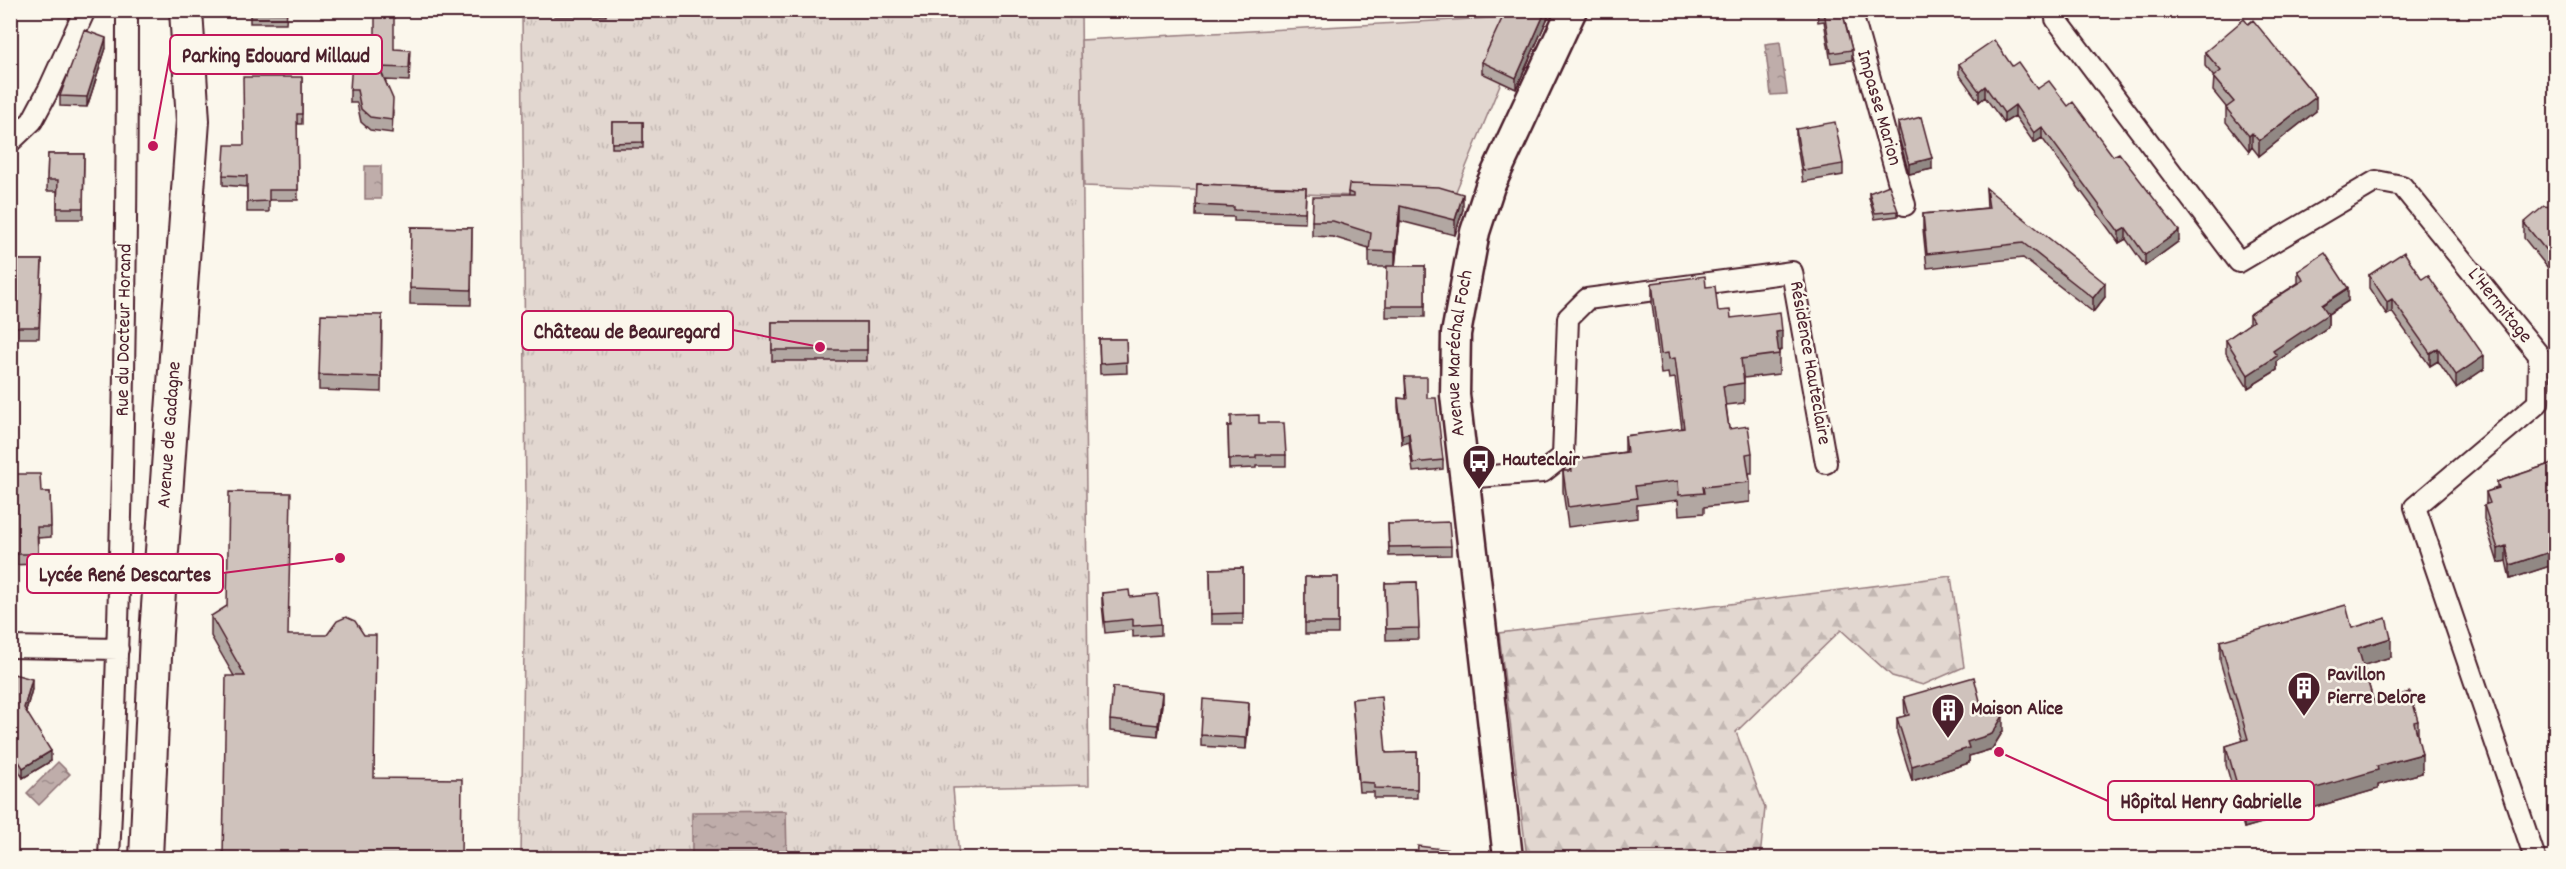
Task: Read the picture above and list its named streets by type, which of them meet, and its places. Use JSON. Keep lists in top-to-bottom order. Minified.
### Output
{"streets":{"main road":["Avenue Maréchal Foch","Avenue de Gadagne"],"street":["Impasse Marion","L'Hermitage","Rue du Docteur Horand","Résidence Hauteclaire"]},"crossings":[["Avenue Maréchal Foch","Résidence Hauteclaire"]],"places":{"other":["Parking Edouard Millaud","Château de Beauregard","Lycée René Descartes","Hôpital Henry Gabrielle"],"bus stop":["Hauteclair"],"building":["Pavillon Pierre Delore","Maison Alice"]}}
